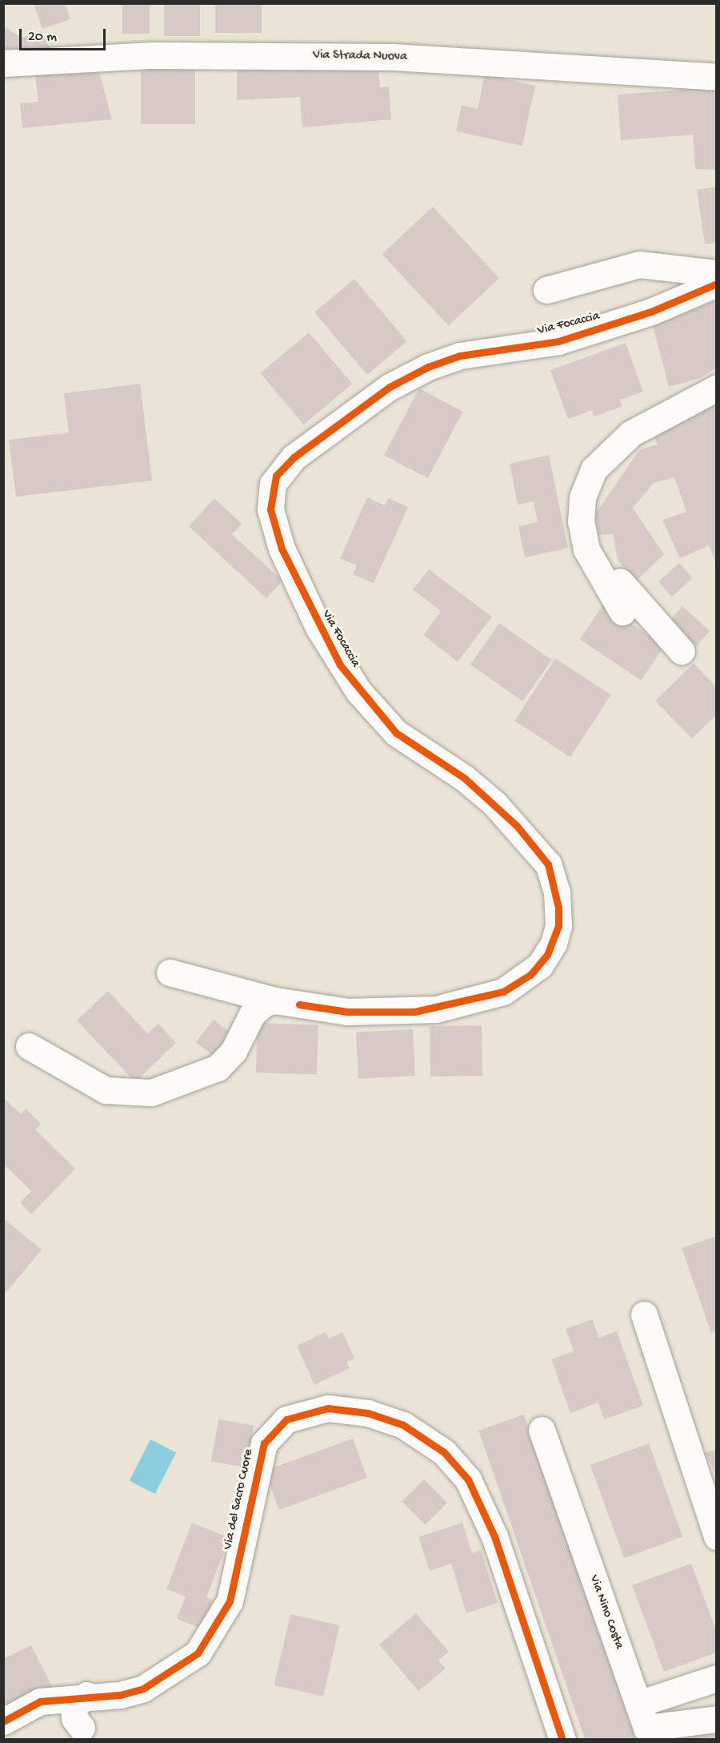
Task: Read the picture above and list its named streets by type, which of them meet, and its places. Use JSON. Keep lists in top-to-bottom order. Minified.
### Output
{"streets":{"street":["Via Strada Nuova","Via Focaccia","Via del Sacro Cuore","Via Nino Costa"]},"scale_bar":"20 m"}
